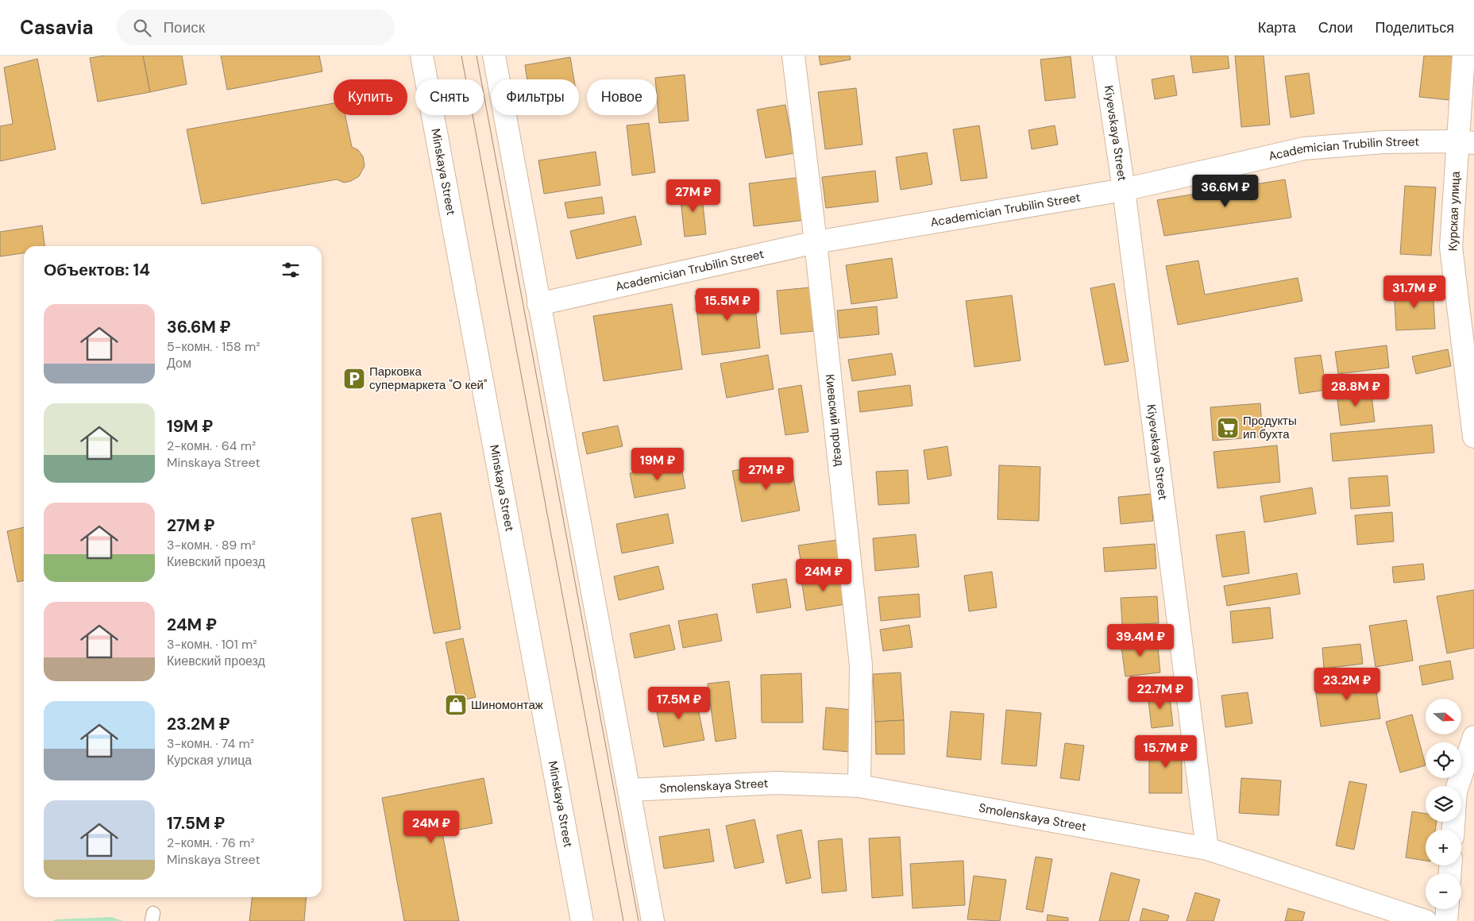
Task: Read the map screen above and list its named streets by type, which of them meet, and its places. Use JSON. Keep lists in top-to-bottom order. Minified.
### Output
{"streets":{"street":["Kiyevskaya Street","Academician Trubilin Street","Minskaya Street","Курская улица","Киевский проезд","Smolenskaya Street"]},"crossings":[["Kiyevskaya Street","Academician Trubilin Street"],["Kiyevskaya Street","Smolenskaya Street"],["Academician Trubilin Street","Курская улица"],["Academician Trubilin Street","Киевский проезд"],["Киевский проезд","Smolenskaya Street"]],"places":{"parking":["Парковка супермаркета \"О кей\""],"supermarket":["Продукты ип бухта"],"shop":["Шиномонтаж"]},"north":"right","page":{"header":"Casavia","search":"Поиск","nav":["Карта","Слои","Поделиться"],"chip":["Купить","Снять","Фильтры","Новое"],"price":["36.6M ₽","27M ₽","31.7M ₽","15.5M ₽","28.8M ₽","19M ₽","27M ₽","24M ₽","39.4M ₽","23.2M ₽","22.7M ₽","17.5M ₽","15.7M ₽","24M ₽"],"heading":"Объектов: 14","list":[{"name":"36.6M ₽","note":"5-комн. · 158 m² · Дом"},{"name":"19M ₽","note":"2-комн. · 64 m² · Minskaya Street"},{"name":"27M ₽","note":"3-комн. · 89 m² · Киевский проезд"},{"name":"24M ₽","note":"3-комн. · 101 m² · Киевский проезд"},{"name":"23.2M ₽","note":"3-комн. · 74 m² · Курская улица"},{"name":"17.5M ₽","note":"2-комн. · 76 m² · Minskaya Street"}],"map_buttons":["+","−"]}}
